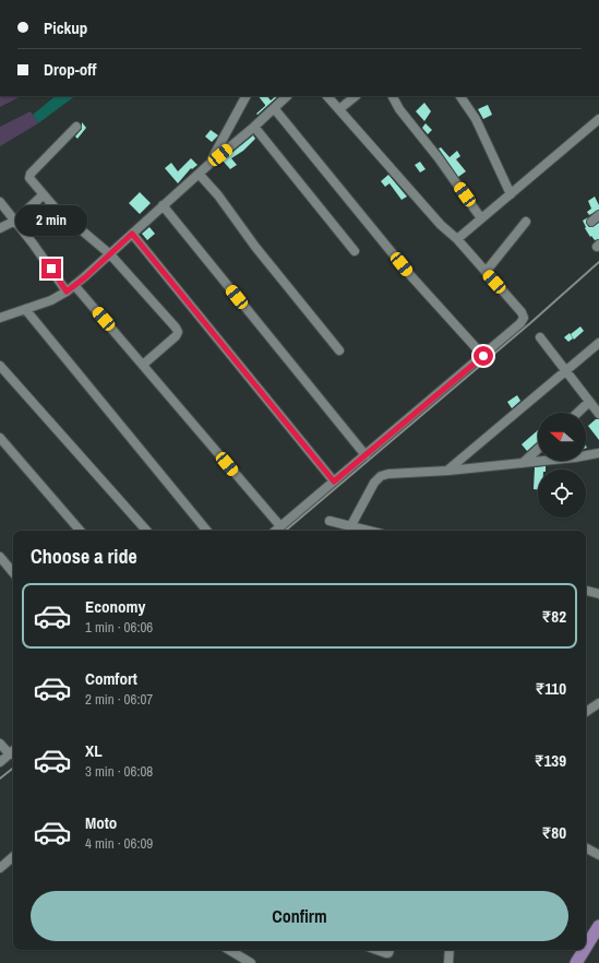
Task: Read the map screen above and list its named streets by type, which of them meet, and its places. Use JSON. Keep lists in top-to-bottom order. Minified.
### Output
{"north":"left","page":{"banner":["Pickup","Drop-off"],"bubble":"2 min","heading":"Choose a ride","list":[{"name":"Economy","note":"1 min · 06:06","value":"₹82"},{"name":"Comfort","note":"2 min · 06:07","value":"₹110"},{"name":"XL","note":"3 min · 06:08","value":"₹139"},{"name":"Moto","note":"4 min · 06:09","value":"₹80"}],"buttons":"Confirm"}}
